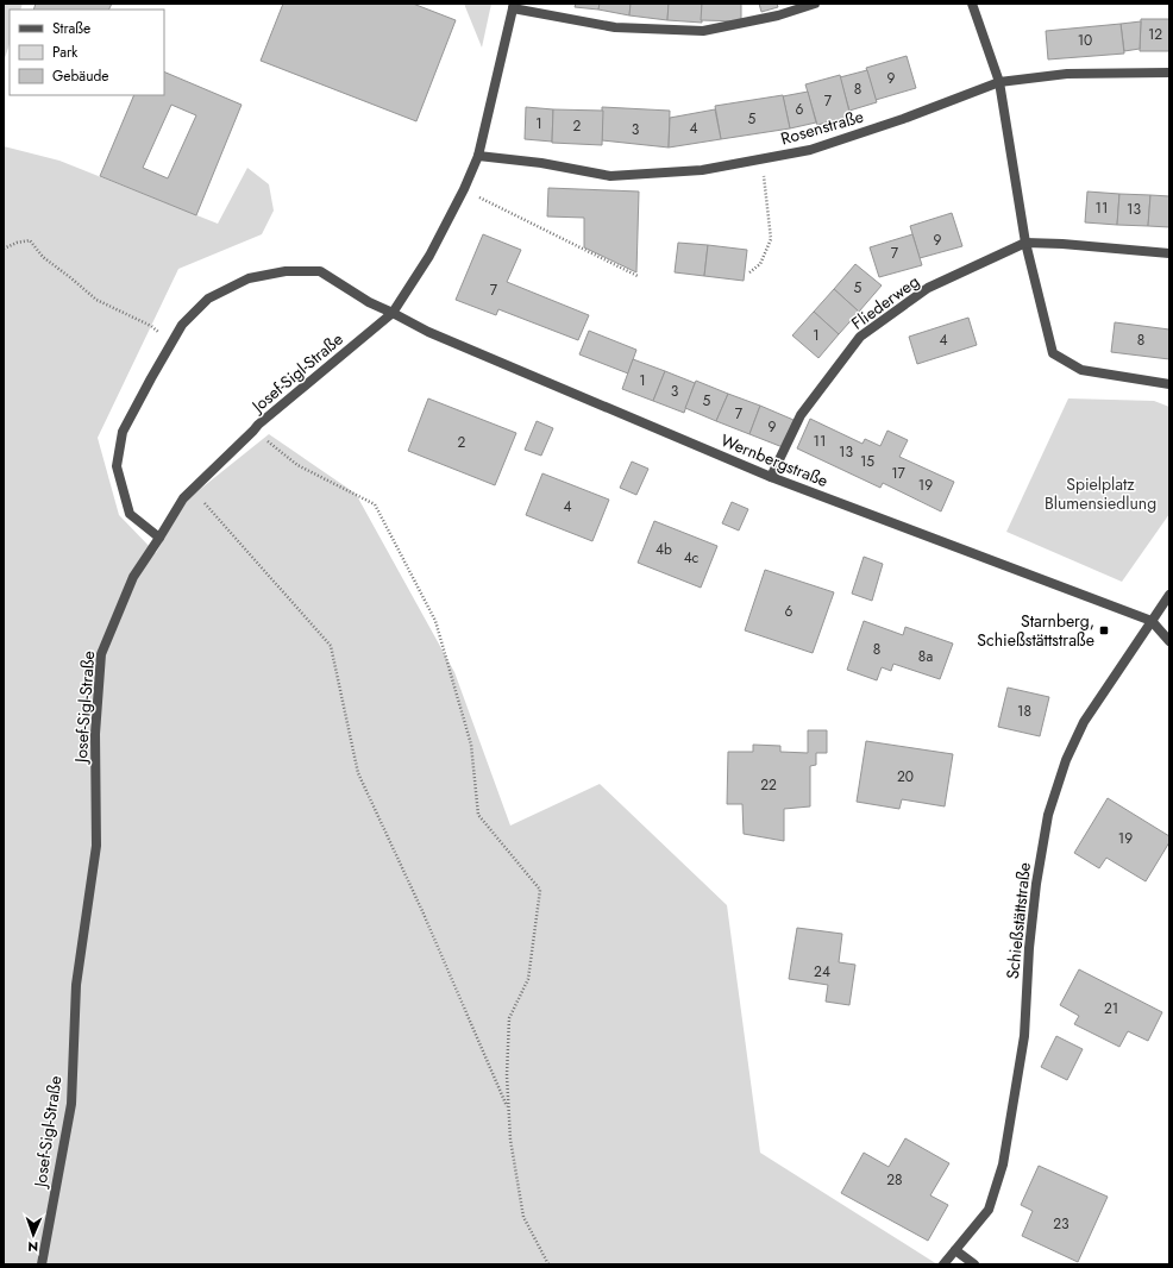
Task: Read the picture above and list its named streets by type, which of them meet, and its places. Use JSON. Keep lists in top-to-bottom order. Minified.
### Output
{"streets":{"street":["Rosenstraße","Fliederweg","Josef-Sigl-Straße","Wernbergstraße","Schießstättstraße"]},"crossings":[["Rosenstraße","Josef-Sigl-Straße"],["Fliederweg","Wernbergstraße"],["Josef-Sigl-Straße","Wernbergstraße"],["Wernbergstraße","Schießstättstraße"]],"parks":["Spielplatz Blumensiedlung"],"places":{"transit":["Starnberg, Schießstättstraße"]},"house_numbers":["12","10","9","8","7","6","5","1","2","4","3","11","13","9","7","5","7","1","4","8","1","3","5","7","9","11","2","13","15","17","19","4","4b","4c","6","8","8a","18","20","22","19","24","21","28","23"],"legend":["Straße","Park","Gebäude"],"north":"bottom"}
